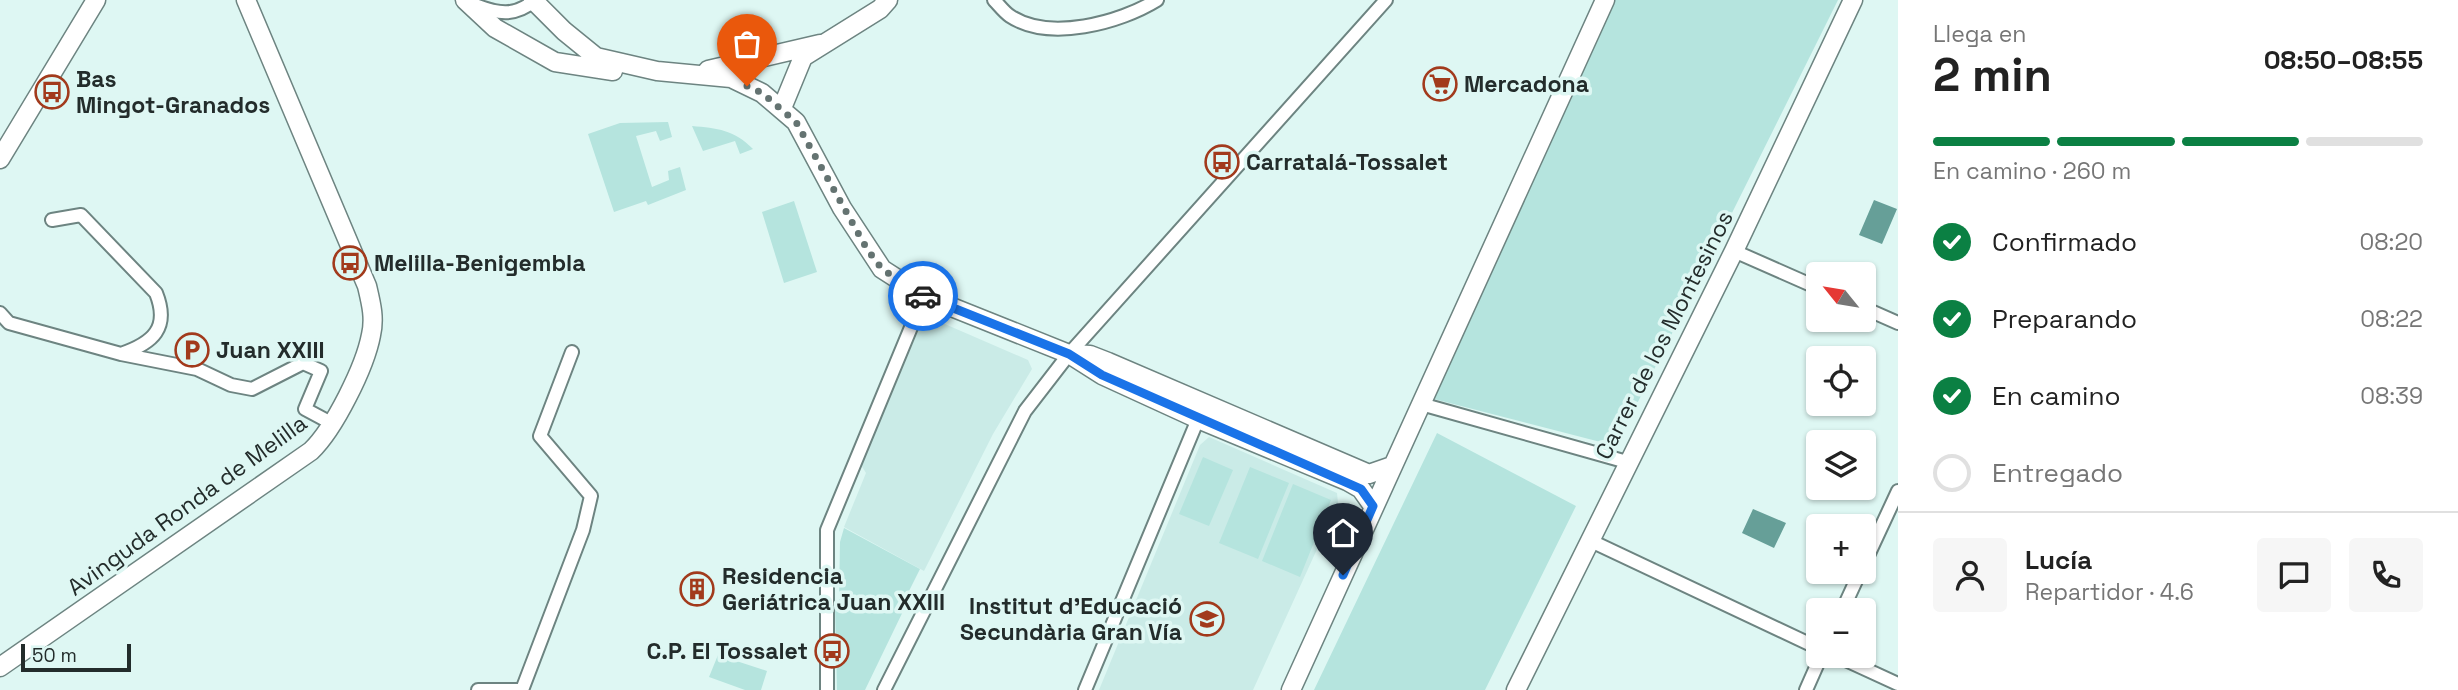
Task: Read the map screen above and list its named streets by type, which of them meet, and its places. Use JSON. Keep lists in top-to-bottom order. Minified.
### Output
{"streets":{"street":["Carrer de los Montesinos","Avinguda Ronda de Melilla"]},"places":{"supermarket":["Mercadona"],"bus stop":["Bas Mingot-Granados","Carratalá-Tossalet","Melilla-Benigembla","C.P. El Tossalet"],"parking":["Juan XXIII"],"building":["Residencia Geriátrica Juan XXIII"],"school or university":["Institut d'Educació Secundària Gran Vía"]},"scale_bar":"50 m","north":"top left","page":{"heading":["2 min","Llega en","08:50–08:55"],"panel":["Lucía","Repartidor · 4.6"],"bar":"En camino · 260 m","list":[["Confirmado","08:20"],["Preparando","08:22"],["En camino","08:39"],"Entregado"],"map_buttons":["+","−"],"scale":"50 m"}}
